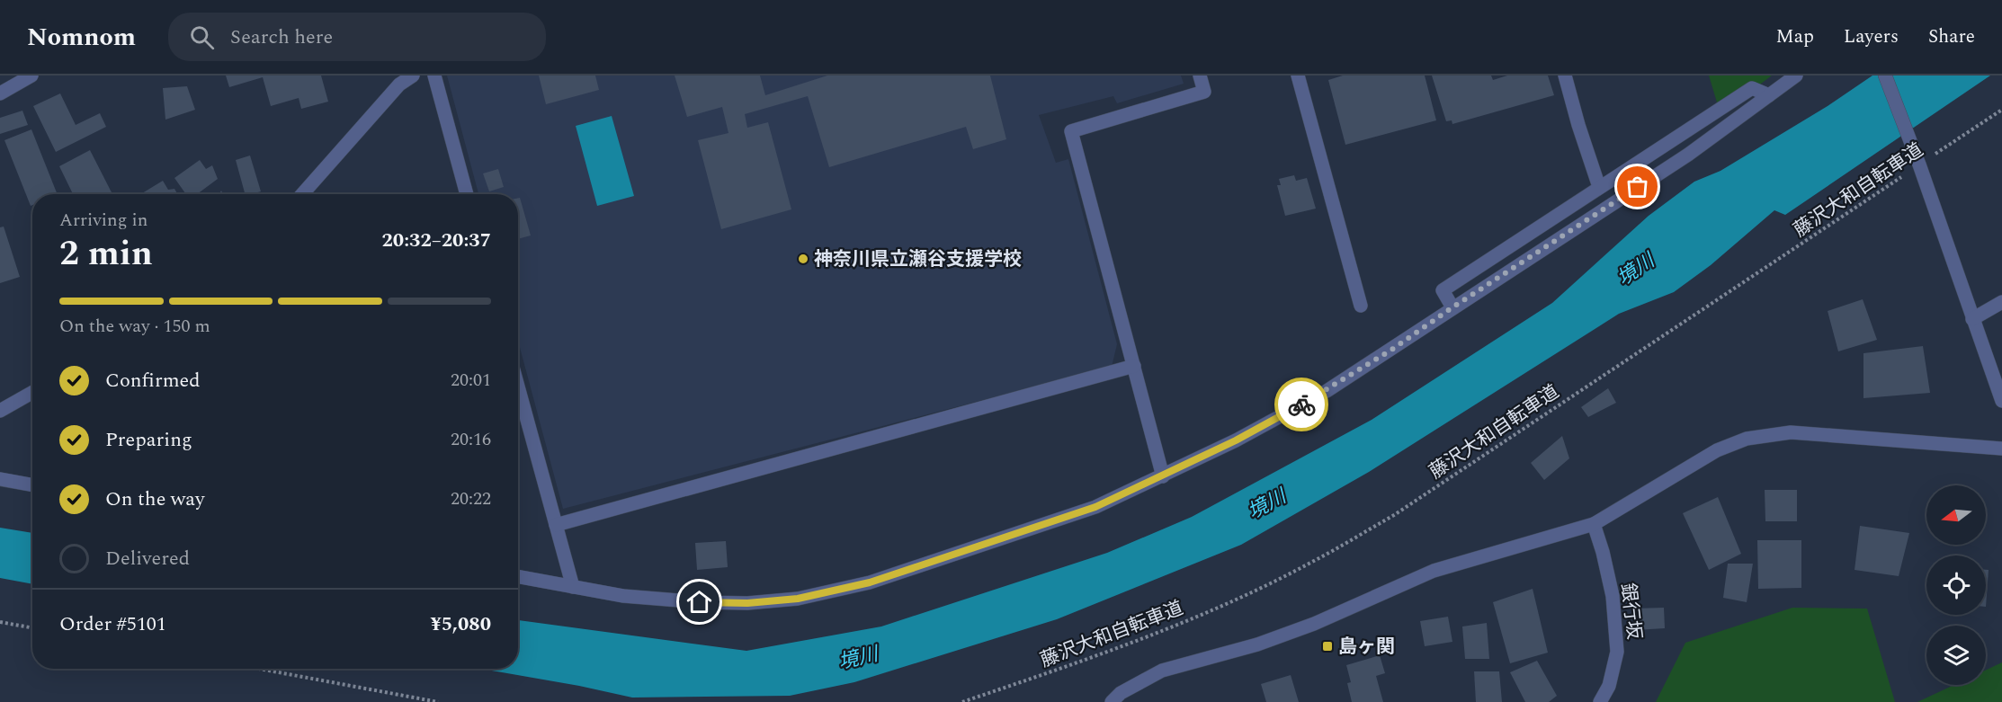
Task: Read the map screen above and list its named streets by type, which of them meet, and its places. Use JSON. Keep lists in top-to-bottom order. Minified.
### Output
{"streets":{"street":["銀行坂"],"path":["藤沢大和自転車道"]},"water":["境川"],"places":{"other":["神奈川県立瀬谷支援学校"],"transit":["島ヶ関"]},"north":"left","page":{"header":"Nomnom","search":"Search here","nav":["Map","Layers","Share"],"heading":["2 min","Arriving in","20:32–20:37"],"panel":["Order #5101","¥5,080"],"bar":"On the way · 150 m","list":[["Confirmed","20:01"],["Preparing","20:16"],["On the way","20:22"],"Delivered"]}}
